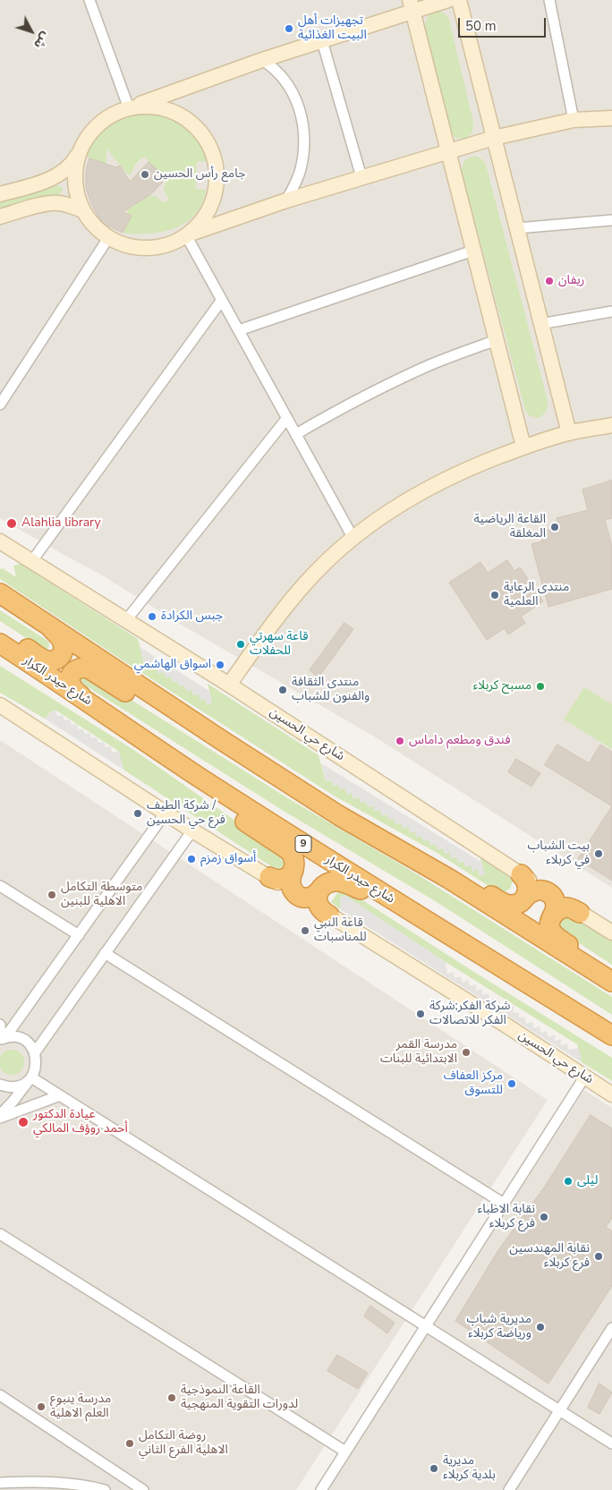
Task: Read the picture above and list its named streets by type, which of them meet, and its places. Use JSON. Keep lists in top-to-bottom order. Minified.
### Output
{"streets":{"highway":["شارع حيدر الكرار","9"],"street":["شارع حي الحسين"]},"places":["تجهيزات أهل البيت الغذائية","جامع رأس الحسين","ريفان","Alahlia library","القاعة الرياضية المغلقة","منتدى الرعاية العلمية","جبس الكرادة","قاعة سهرتي للحفلات","اسواق الهاشمي","مسبح كربلاء","منتدى الثقافة والفنون للشباب","فندق ومطعم داماس","شركة الطيف / فرع حي الحسين","بيت الشباب في كربلاء","أسواق زمزم","متوسطة التكامل الاهلية للبنين","قاعة النبي للمناسبات","شركة الفكر;شركة الفكر للاتصالات","مدرسة القمر الابتدائية للبنات","مركز العفاف للتسوق","عيادة الدكتور أحمد روؤف المالكي","ليلى","نقابة الاطباء فرع كربلاء","نقابة المهندسين فرع كربلاء","مديرية شباب ورياضة كربلاء","القاعة النموذجية لدورات التقوية المنهجية","مدرسة ينبوع العلم الاهلية","روضة التكامل الاهلية الفرع الثاني","مديرية بلدية كربلاء"],"scale_bar":"50 m","north":"bottom right"}
